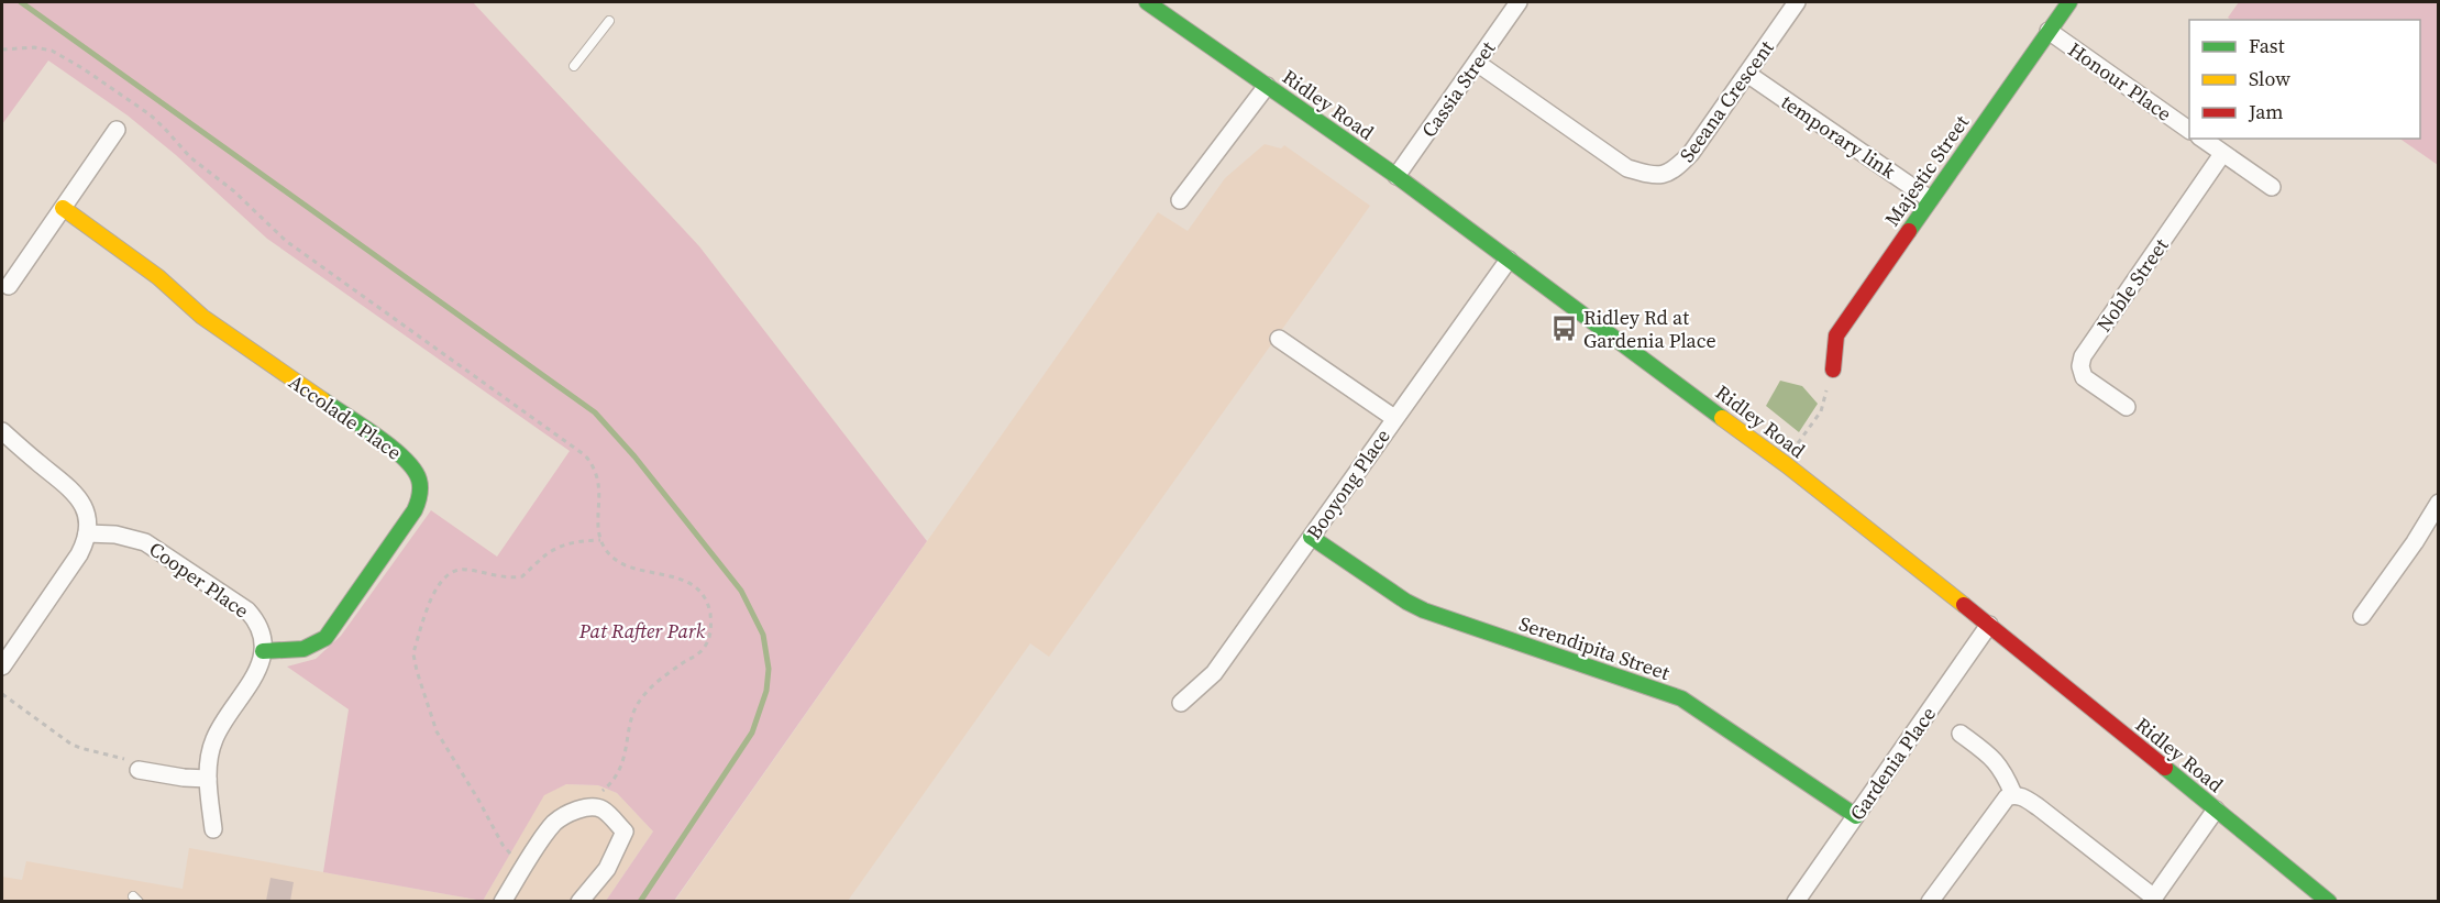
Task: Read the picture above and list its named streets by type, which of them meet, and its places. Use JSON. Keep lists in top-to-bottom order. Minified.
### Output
{"streets":{"street":["Honour Place","Cassia Street","Seeana Crescent","Ridley Road","temporary link","Majestic Street","Noble Street","Accolade Place","Booyong Place","Cooper Place","Serendipita Street","Gardenia Place"]},"crossings":[["Honour Place","Majestic Street"],["Cassia Street","Seeana Crescent"],["Cassia Street","Ridley Road"],["Seeana Crescent","temporary link"],["Ridley Road","Booyong Place"],["Ridley Road","Gardenia Place"],["temporary link","Majestic Street"],["Accolade Place","Cooper Place"],["Booyong Place","Serendipita Street"],["Serendipita Street","Gardenia Place"]],"parks":["Pat Rafter Park"],"places":{"bus stop":["Ridley Rd at Gardenia Place"]},"legend":["Fast","Slow","Jam"]}
